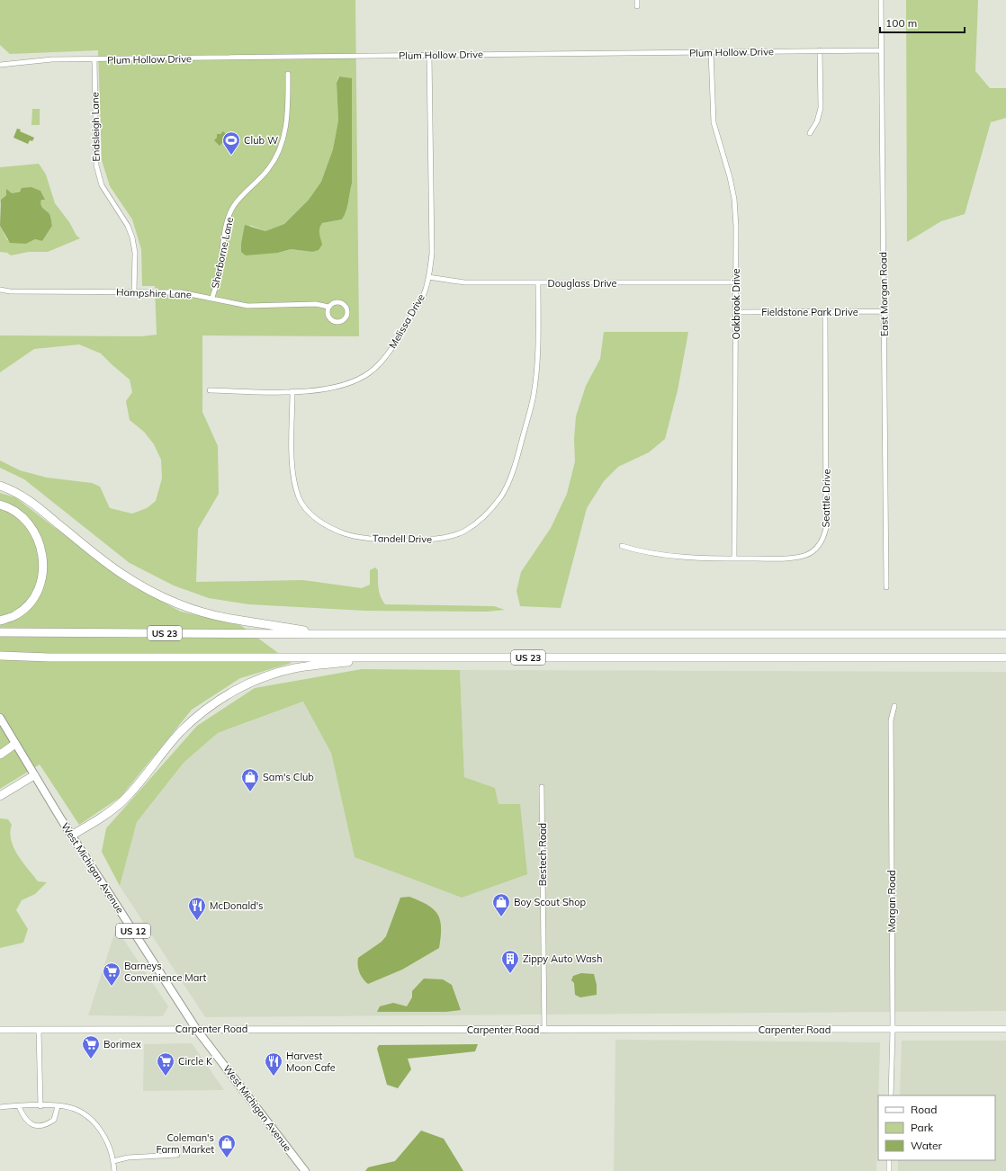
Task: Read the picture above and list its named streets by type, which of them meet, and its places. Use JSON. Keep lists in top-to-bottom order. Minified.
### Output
{"streets":{"highway":["US 23","West Michigan Avenue","US 12"],"main road":["Carpenter Road"],"street":["Plum Hollow Drive","Endsleigh Lane","Sherborne Lane","Douglass Drive","Hampshire Lane","East Morgan Road","Oakbrook Drive","Fieldstone Park Drive","Melissa Drive","Seattle Drive","Tandell Drive","Bestech Road","Morgan Road"]},"crossings":[["Plum Hollow Drive","Endsleigh Lane"],["Plum Hollow Drive","East Morgan Road"],["Plum Hollow Drive","Oakbrook Drive"],["Plum Hollow Drive","Melissa Drive"],["Endsleigh Lane","Hampshire Lane"],["Sherborne Lane","Hampshire Lane"],["Douglass Drive","Oakbrook Drive"],["Douglass Drive","Melissa Drive"],["Douglass Drive","Tandell Drive"],["East Morgan Road","Fieldstone Park Drive"],["Oakbrook Drive","Fieldstone Park Drive"],["Oakbrook Drive","Seattle Drive"],["Fieldstone Park Drive","Seattle Drive"],["Melissa Drive","Tandell Drive"],["Bestech Road","Carpenter Road"],["West Michigan Avenue","Carpenter Road"],["Morgan Road","Carpenter Road"]],"places":{"sports":["Club W"],"shop":["Sam's Club","Boy Scout Shop","Coleman's Farm Market"],"restaurant":["McDonald's","Harvest Moon Cafe"],"building":["Zippy Auto Wash"],"supermarket":["Barneys Convenience Mart","Borimex","Circle K"]},"legend":["Road","Park","Water"],"scale_bar":"100 m"}
